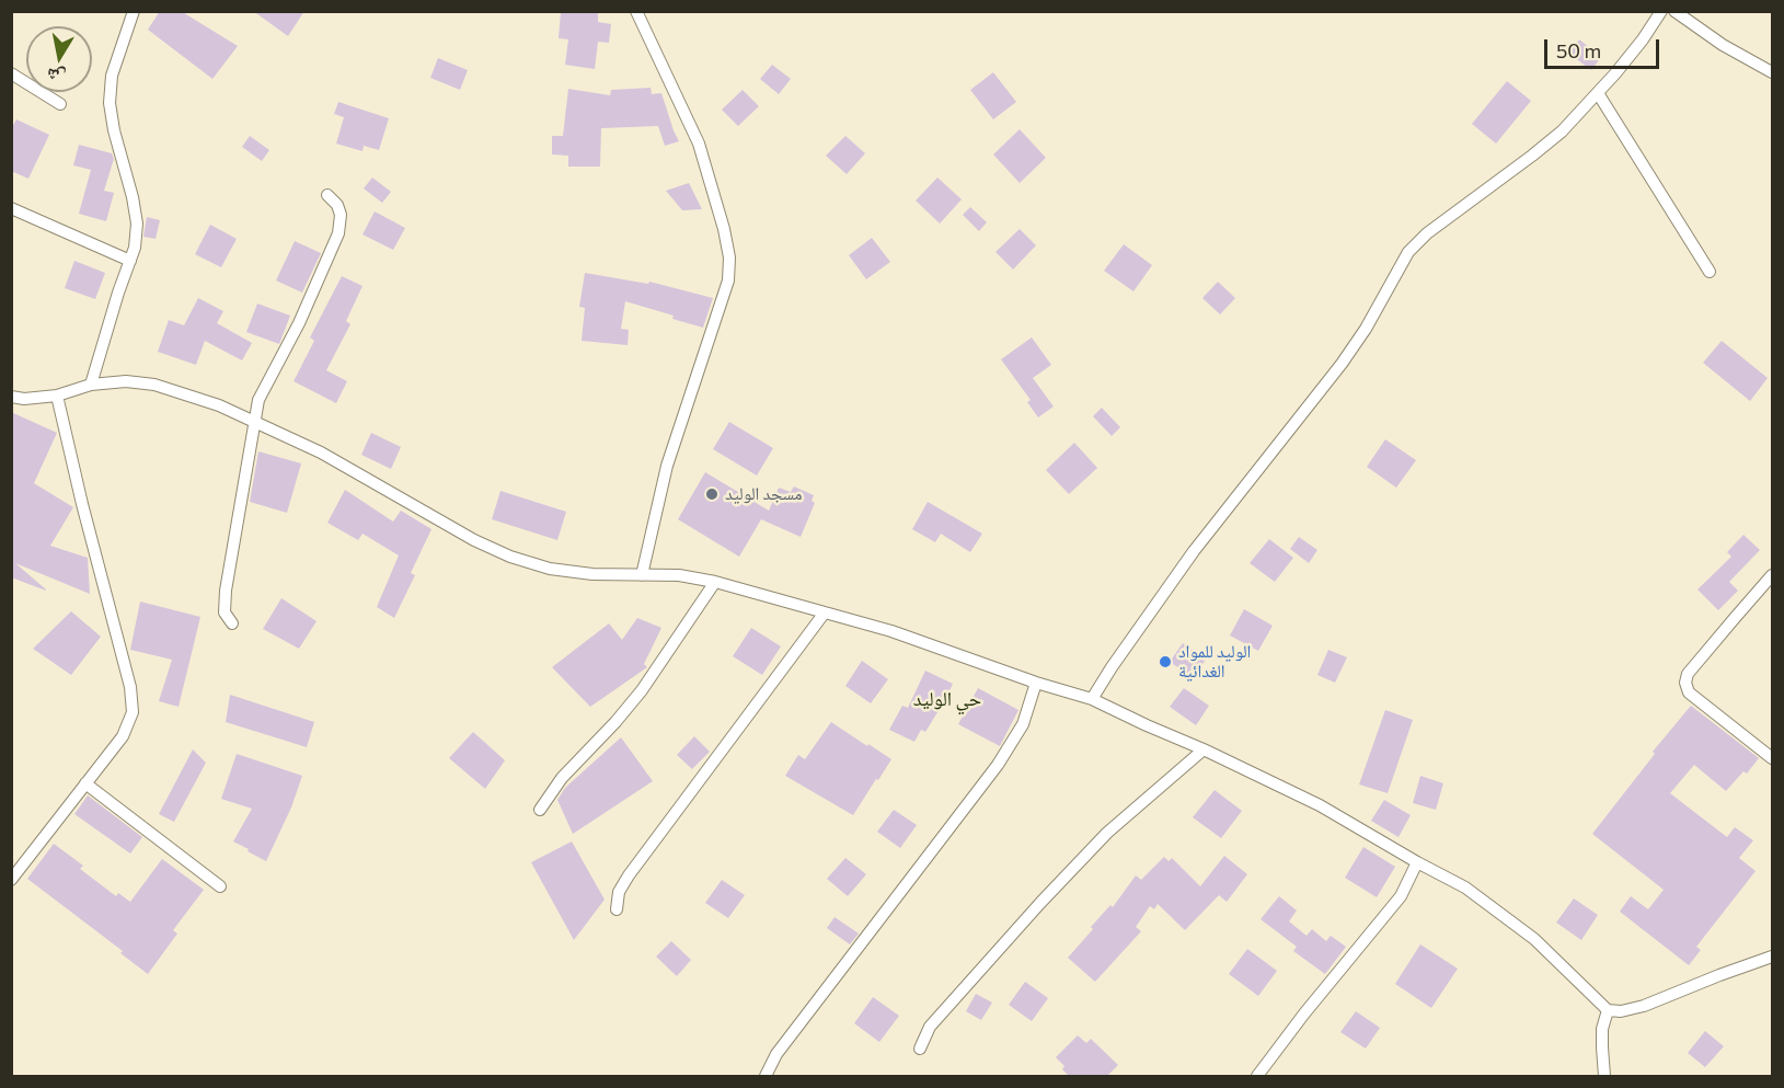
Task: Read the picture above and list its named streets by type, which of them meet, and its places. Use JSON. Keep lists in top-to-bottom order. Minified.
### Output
{"districts":["حي الوليد"],"places":["مسجد الوليد","الوليد للمواد الغدائية"],"scale_bar":"50 m","north":"bottom"}
